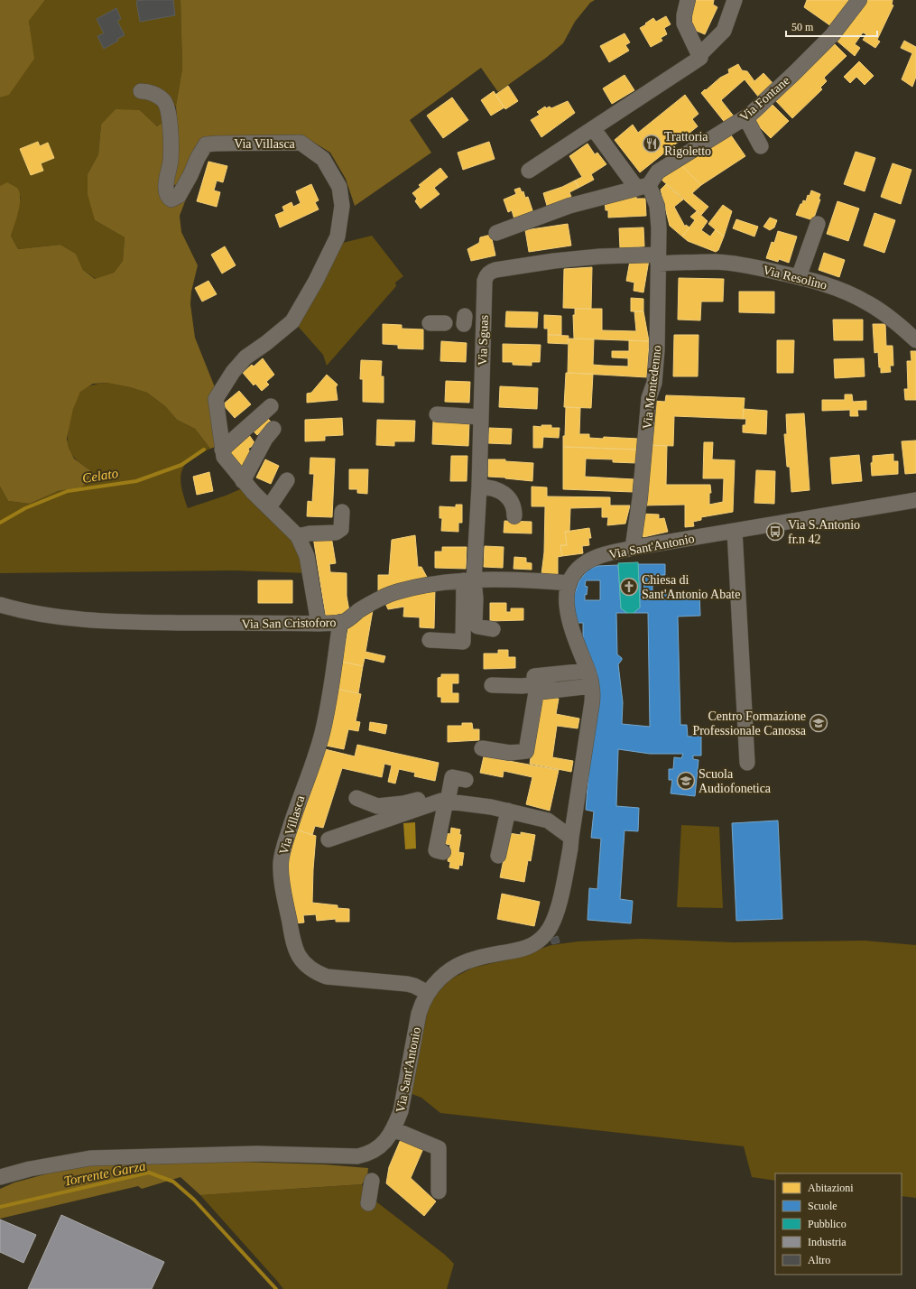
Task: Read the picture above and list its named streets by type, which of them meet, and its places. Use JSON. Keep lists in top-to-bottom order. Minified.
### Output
{"streets":{"street":["Via Fontane","Via Villasca","Via Resolino","Via Sguas","Via Montedenno","Via Sant'Antonio","Via San Cristoforo"]},"crossings":[["Via Fontane","Via Montedenno"],["Via Villasca","Via Sant'Antonio"],["Via Villasca","Via San Cristoforo"],["Via Resolino","Via Sguas"],["Via Resolino","Via Montedenno"],["Via Sguas","Via Montedenno"],["Via Sguas","Via San Cristoforo"],["Via Montedenno","Via Sant'Antonio"],["Via Sant'Antonio","Via San Cristoforo"]],"water":["Celato","Torrente Garza"],"places":{"restaurant":["Trattoria Rigoletto"],"bus stop":["Via S.Antonio fr.n 42"],"church":["Chiesa di Sant'Antonio Abate"],"school or university":["Centro Formazione Professionale Canossa","Scuola Audiofonetica"]},"legend":["Abitazioni","Scuole","Pubblico","Industria","Altro"],"scale_bar":"50 m"}
